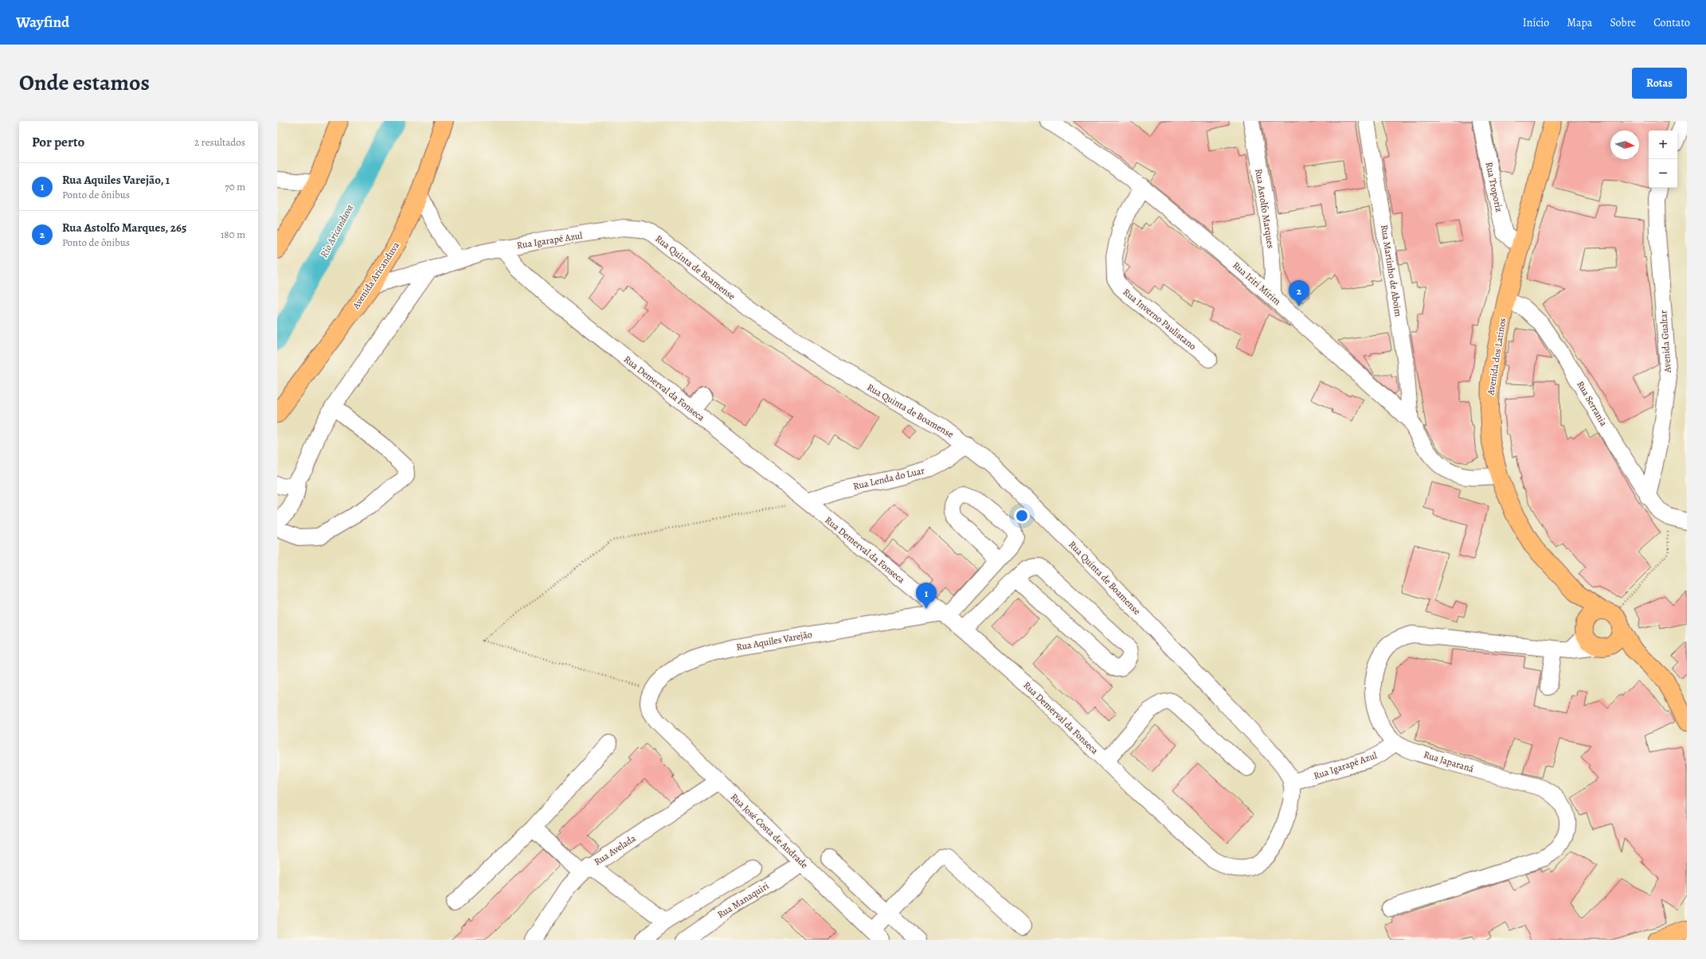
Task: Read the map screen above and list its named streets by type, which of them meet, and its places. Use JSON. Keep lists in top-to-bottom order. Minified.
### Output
{"streets":{"main road":["Avenida Aricanduva","Avenida dos Latinos"],"street":["Rua Troporiz","Rua Astolfo Marques","Rua Igarapé Azul","Rua Quinta de Boamense","Rua Martinho de Aboim","Rua Iriri Mirim","Rua Inverno Paulistano","Avenida Gualtar","Rua Demerval da Fonseca","Rua Serrania","Rua Lenda do Luar","Rua Aquiles Varejão","Rua Japaraná","Rua José Costa de Andrade","Rua Avelada","Rua Manaquiri"]},"crossings":[["Rua Troporiz","Avenida dos Latinos"],["Rua Astolfo Marques","Rua Iriri Mirim"],["Rua Igarapé Azul","Rua Quinta de Boamense"],["Rua Igarapé Azul","Avenida Aricanduva"],["Rua Igarapé Azul","Rua Demerval da Fonseca"],["Rua Igarapé Azul","Rua Japaraná"],["Rua Quinta de Boamense","Rua Demerval da Fonseca"],["Rua Quinta de Boamense","Rua Lenda do Luar"],["Rua Martinho de Aboim","Rua Iriri Mirim"],["Rua Iriri Mirim","Rua Inverno Paulistano"],["Rua Iriri Mirim","Avenida dos Latinos"],["Avenida Gualtar","Rua Serrania"],["Avenida dos Latinos","Rua Serrania"],["Avenida dos Latinos","Rua Japaraná"],["Rua Demerval da Fonseca","Rua Lenda do Luar"],["Rua Demerval da Fonseca","Rua Aquiles Varejão"],["Rua Aquiles Varejão","Rua José Costa de Andrade"],["Rua José Costa de Andrade","Rua Avelada"],["Rua José Costa de Andrade","Rua Manaquiri"]],"water":["Rio Aricanduva"],"north":"right","page":{"header":"Wayfind","nav":["Início","Mapa","Sobre","Contato"],"title":"Onde estamos","buttons":"Rotas","heading":["Por perto","2 resultados"],"map_buttons":["+","−"],"list":[{"mark":"1","name":"Rua Aquiles Varejão, 1","note":"Ponto de ônibus","value":"70 m"},{"mark":"2","name":"Rua Astolfo Marques, 265","note":"Ponto de ônibus","value":"180 m"}],"pins":["2","1"]}}
